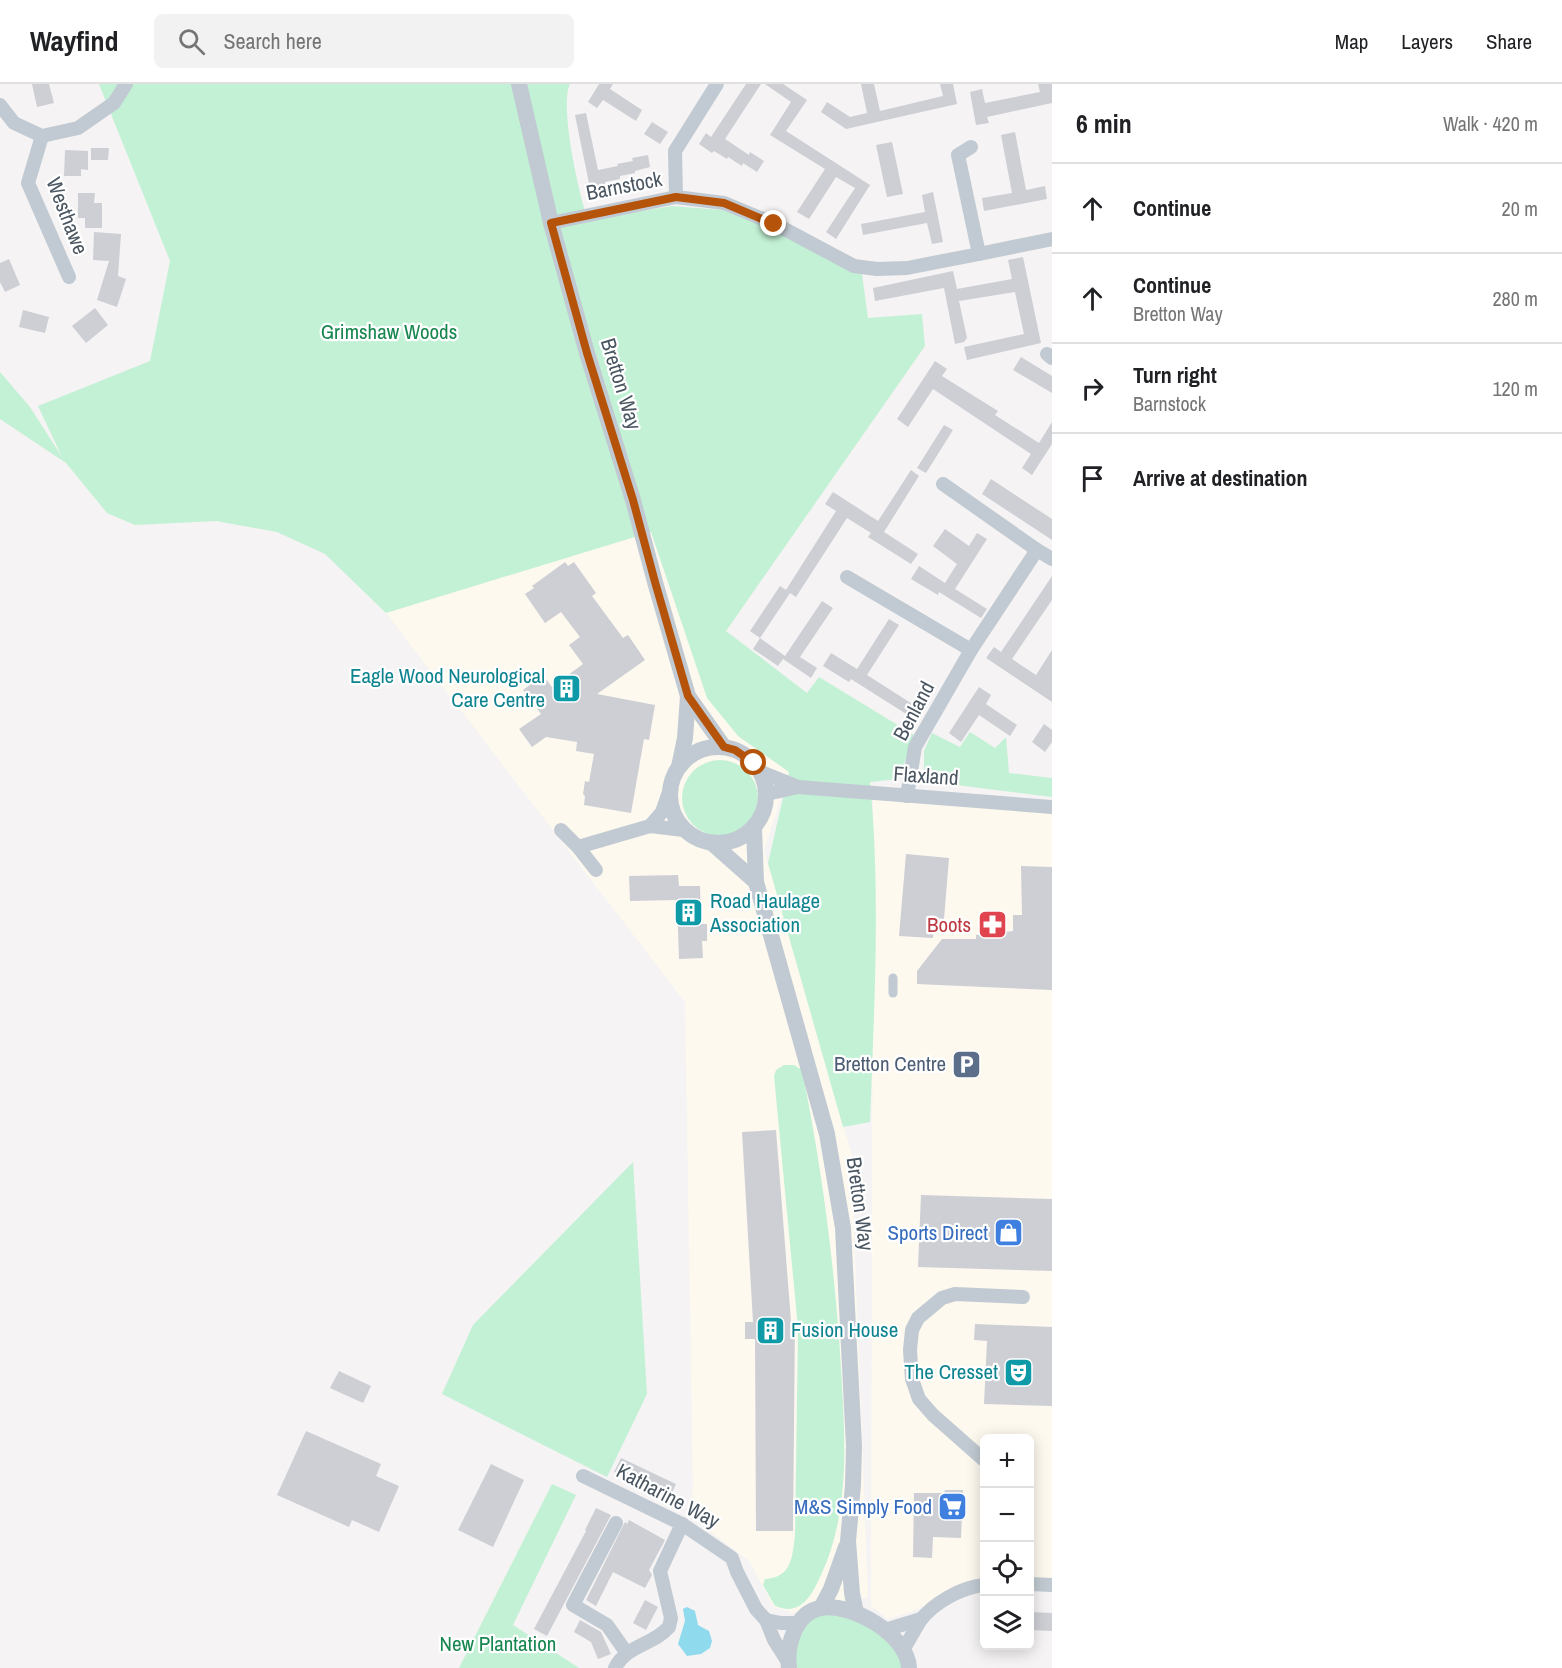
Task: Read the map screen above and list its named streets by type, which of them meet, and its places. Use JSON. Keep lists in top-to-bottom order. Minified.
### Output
{"streets":{"street":["Barnstock","Westhawe","Bretton Way","Benland","Flaxland","Katharine Way"]},"crossings":[["Barnstock","Bretton Way"],["Bretton Way","Flaxland"],["Benland","Flaxland"]],"parks":["Grimshaw Woods","New Plantation"],"places":{"building":["Eagle Wood Neurological Care Centre","Road Haulage Association","Fusion House"],"pharmacy":["Boots"],"parking":["Bretton Centre"],"shop":["Sports Direct"],"theatre":["The Cresset"],"supermarket":["M&S Simply Food"]},"page":{"header":"Wayfind","search":"Search here","nav":["Map","Layers","Share"],"heading":["6 min","Walk · 420 m"],"list":[["Continue","20 m"],["Continue","Bretton Way","280 m"],["Turn right","Barnstock","120 m"],"Arrive at destination"],"map_buttons":["+","−"]}}
